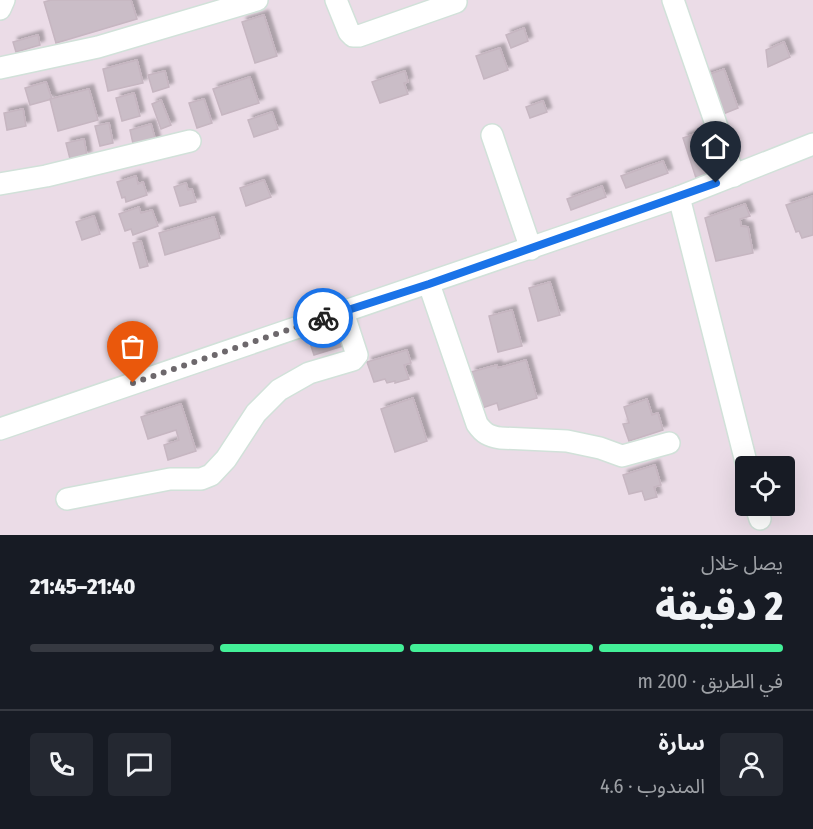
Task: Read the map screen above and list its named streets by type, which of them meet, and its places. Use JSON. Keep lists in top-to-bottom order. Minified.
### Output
{"page":{"heading":["2 دقيقة","يصل خلال","21:40–21:45"],"panel":["سارة","المندوب · 4.6"],"bar":"في الطريق · 200 m"}}
